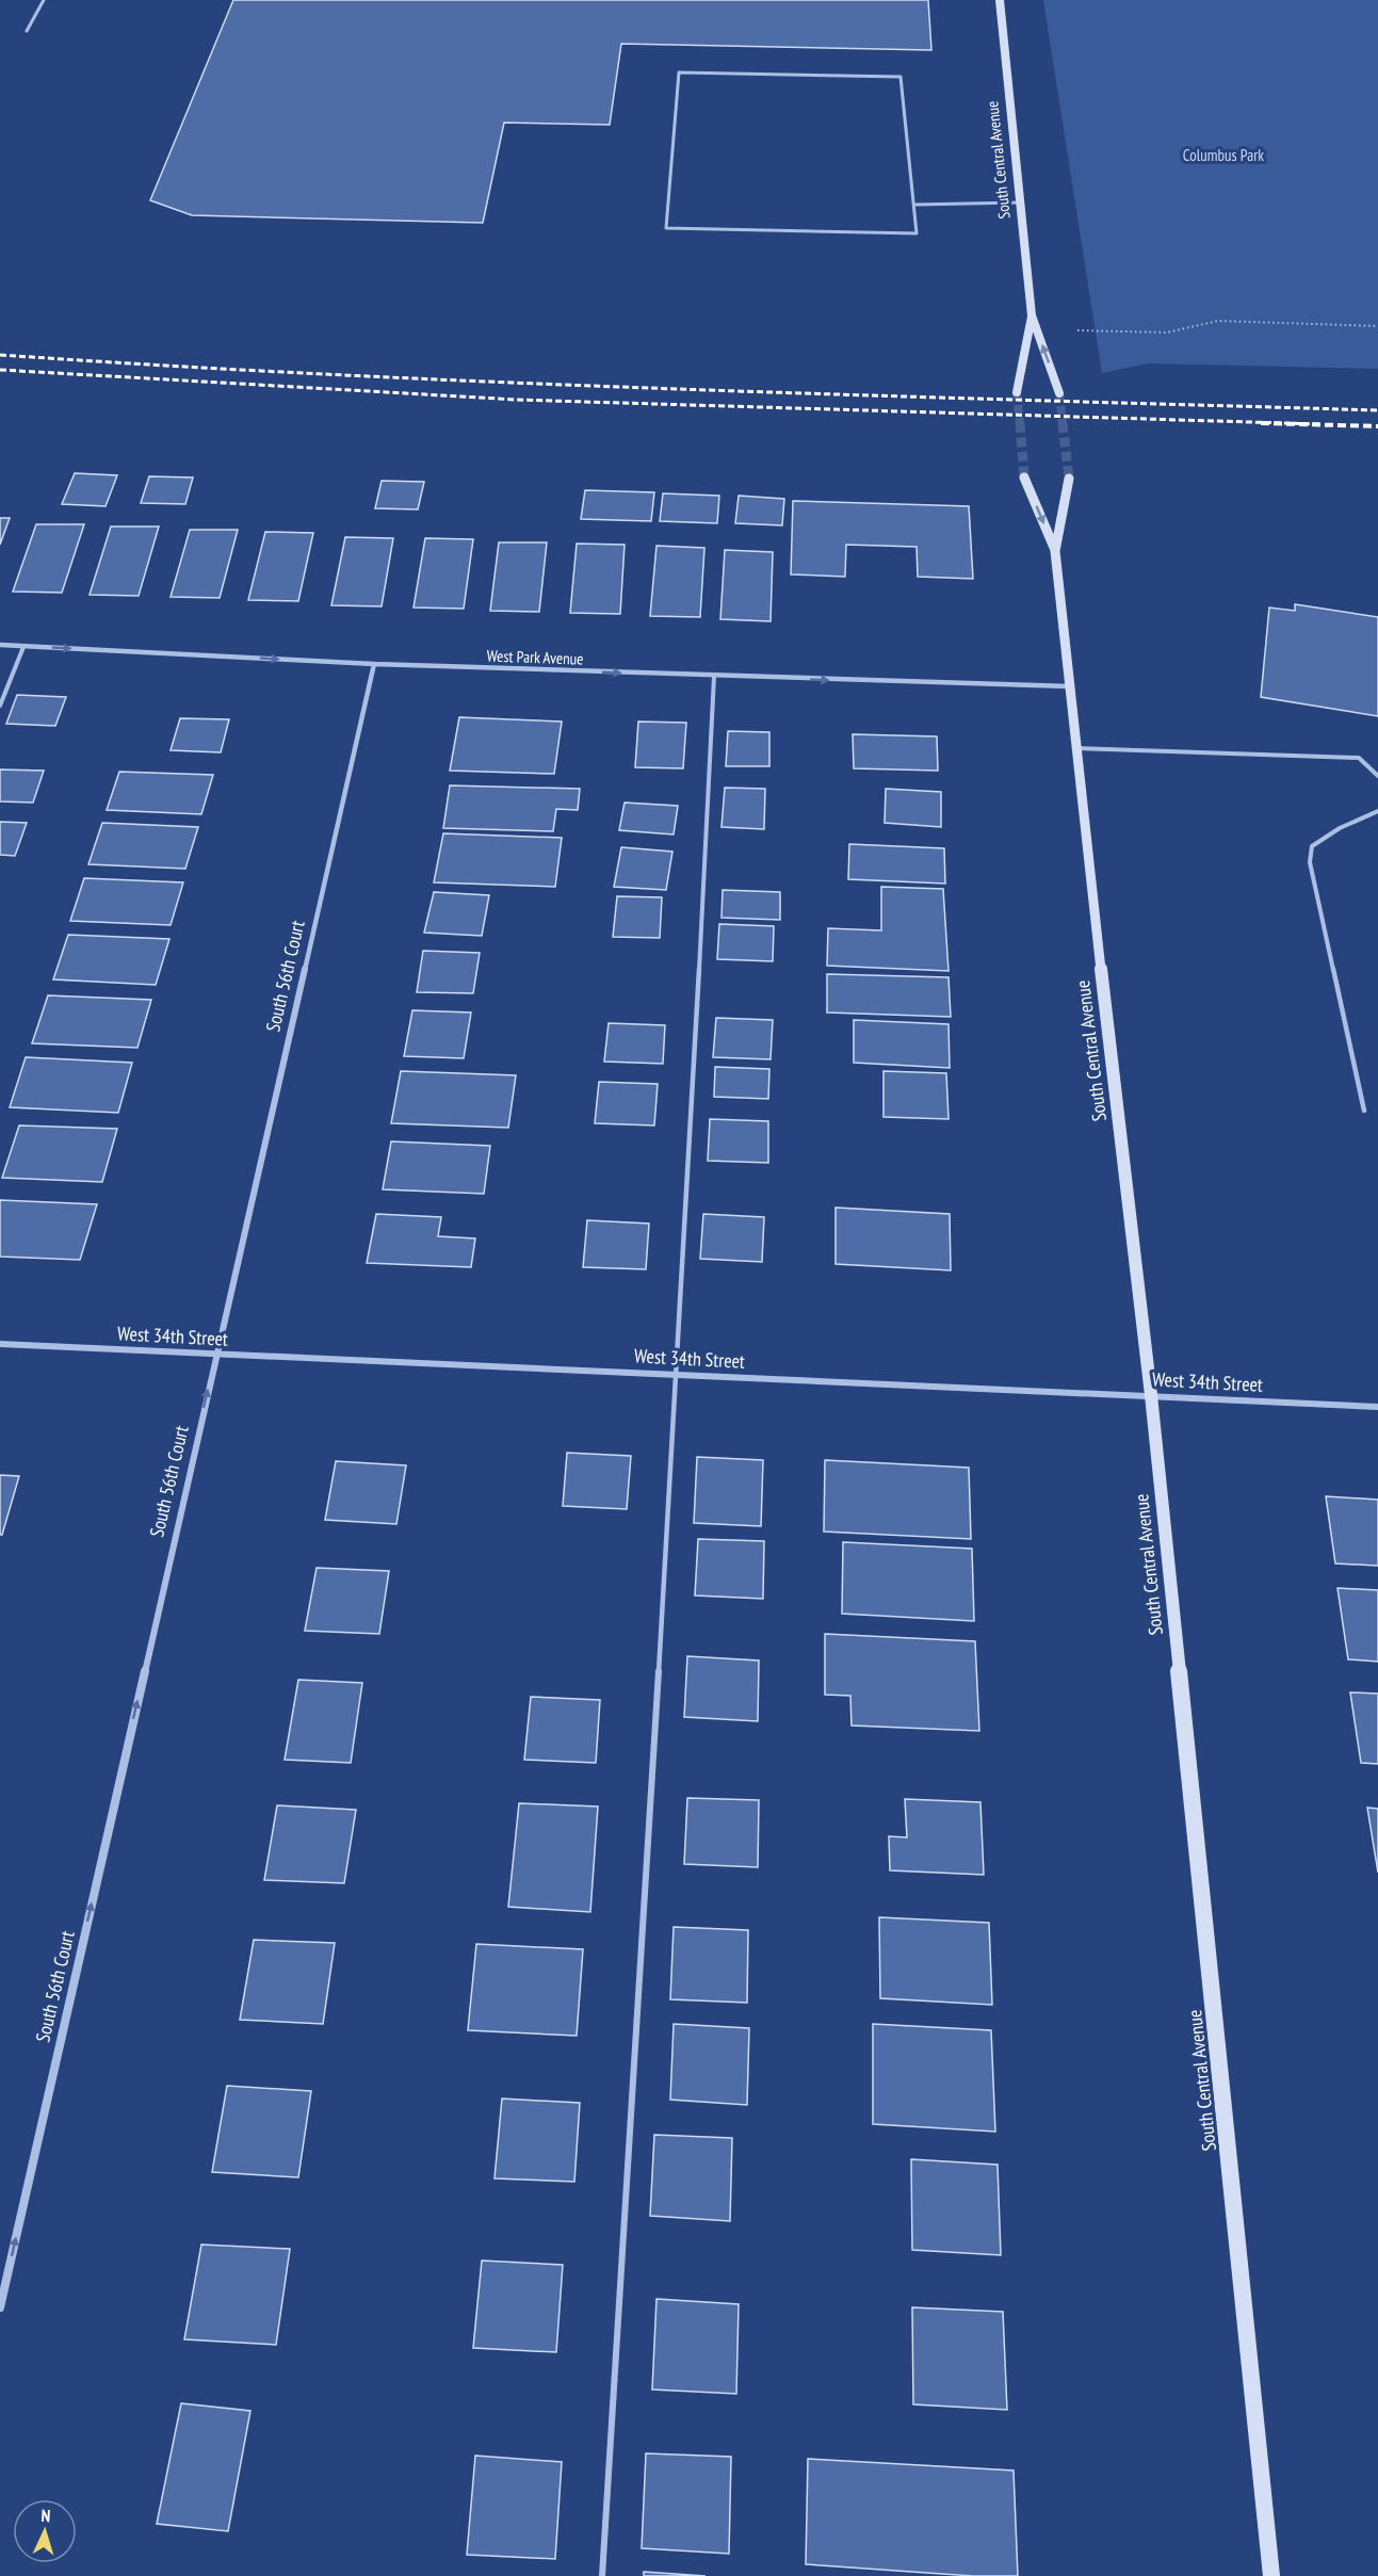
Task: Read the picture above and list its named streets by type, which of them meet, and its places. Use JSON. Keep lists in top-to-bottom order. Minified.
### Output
{"streets":{"main road":["South Central Avenue"],"street":["West Park Avenue","South 56th Court","West 34th Street"]},"crossings":[["South Central Avenue","West Park Avenue"],["South Central Avenue","West 34th Street"],["West Park Avenue","South 56th Court"],["South 56th Court","West 34th Street"]],"one_way":["West Park Avenue","South 56th Court"],"parks":["Columbus Park"],"north":"top"}
